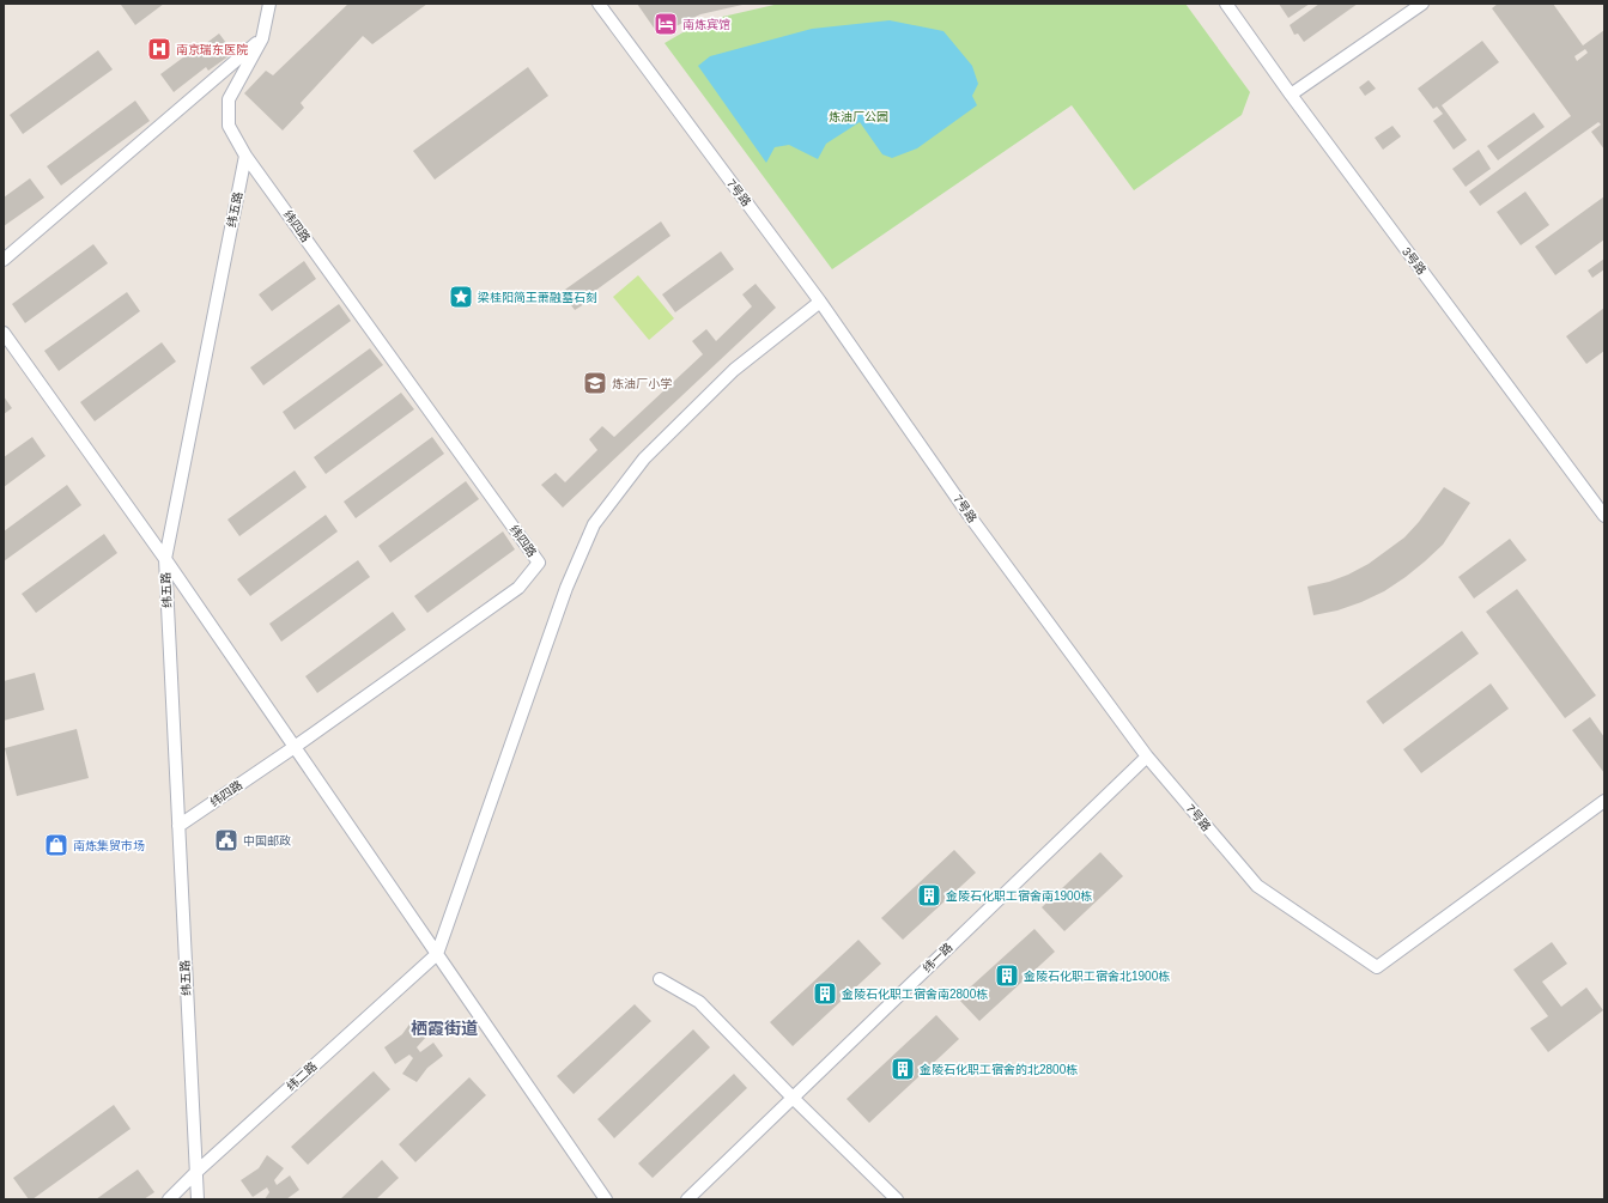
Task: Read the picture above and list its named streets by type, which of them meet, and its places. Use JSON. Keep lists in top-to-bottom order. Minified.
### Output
{"streets":{"street":["7号路","纬五路","纬四路","3号路","纬一路","纬二路"]},"crossings":[["7号路","纬一路"],["纬五路","纬四路"],["纬五路","纬二路"]],"districts":["栖霞街道"],"parks":["炼油厂公园"],"places":{"hotel":["南炼宾馆"],"hospital":["南京瑞东医院"],"place":["梁桂阳简王萧融墓石刻"],"school or university":["炼油厂小学"],"public building":["中国邮政"],"shop":["南炼集贸市场"],"building":["金陵石化职工宿舍南1900栋","金陵石化职工宿舍北1900栋","金陵石化职工宿舍南2800栋","金陵石化职工宿舍的北2800栋"]}}
